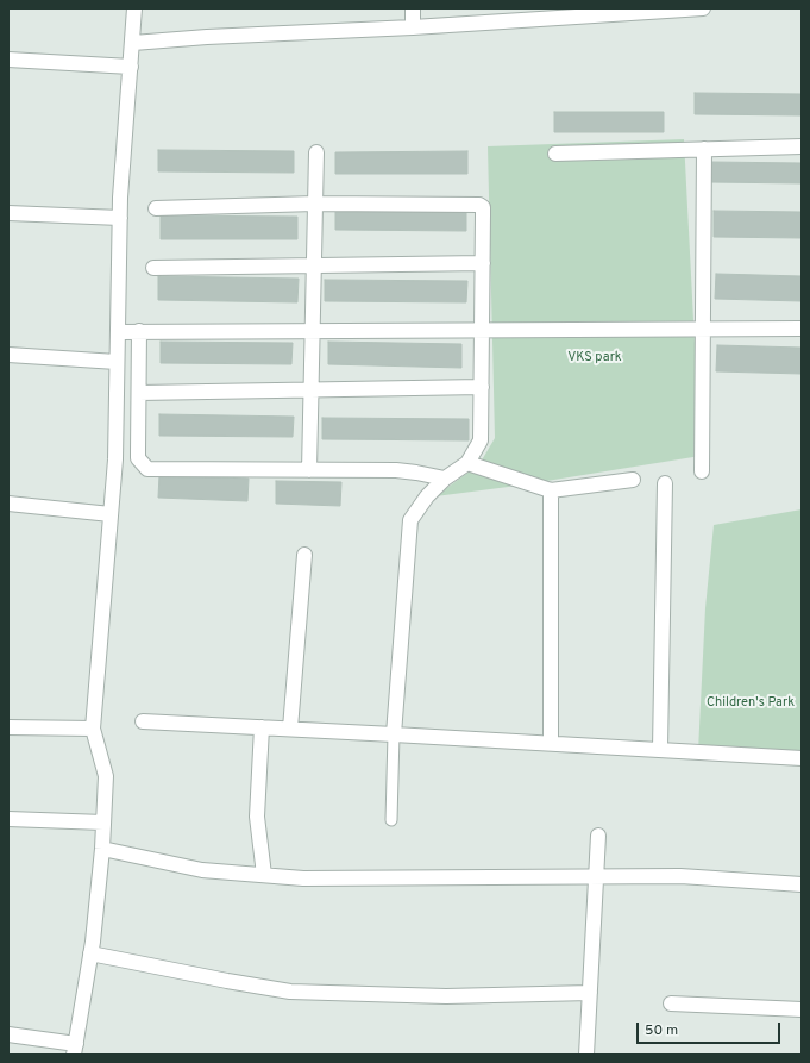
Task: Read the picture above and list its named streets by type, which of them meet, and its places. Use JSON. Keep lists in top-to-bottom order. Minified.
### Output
{"parks":["VKS park","Children's Park"],"scale_bar":"50 m"}
